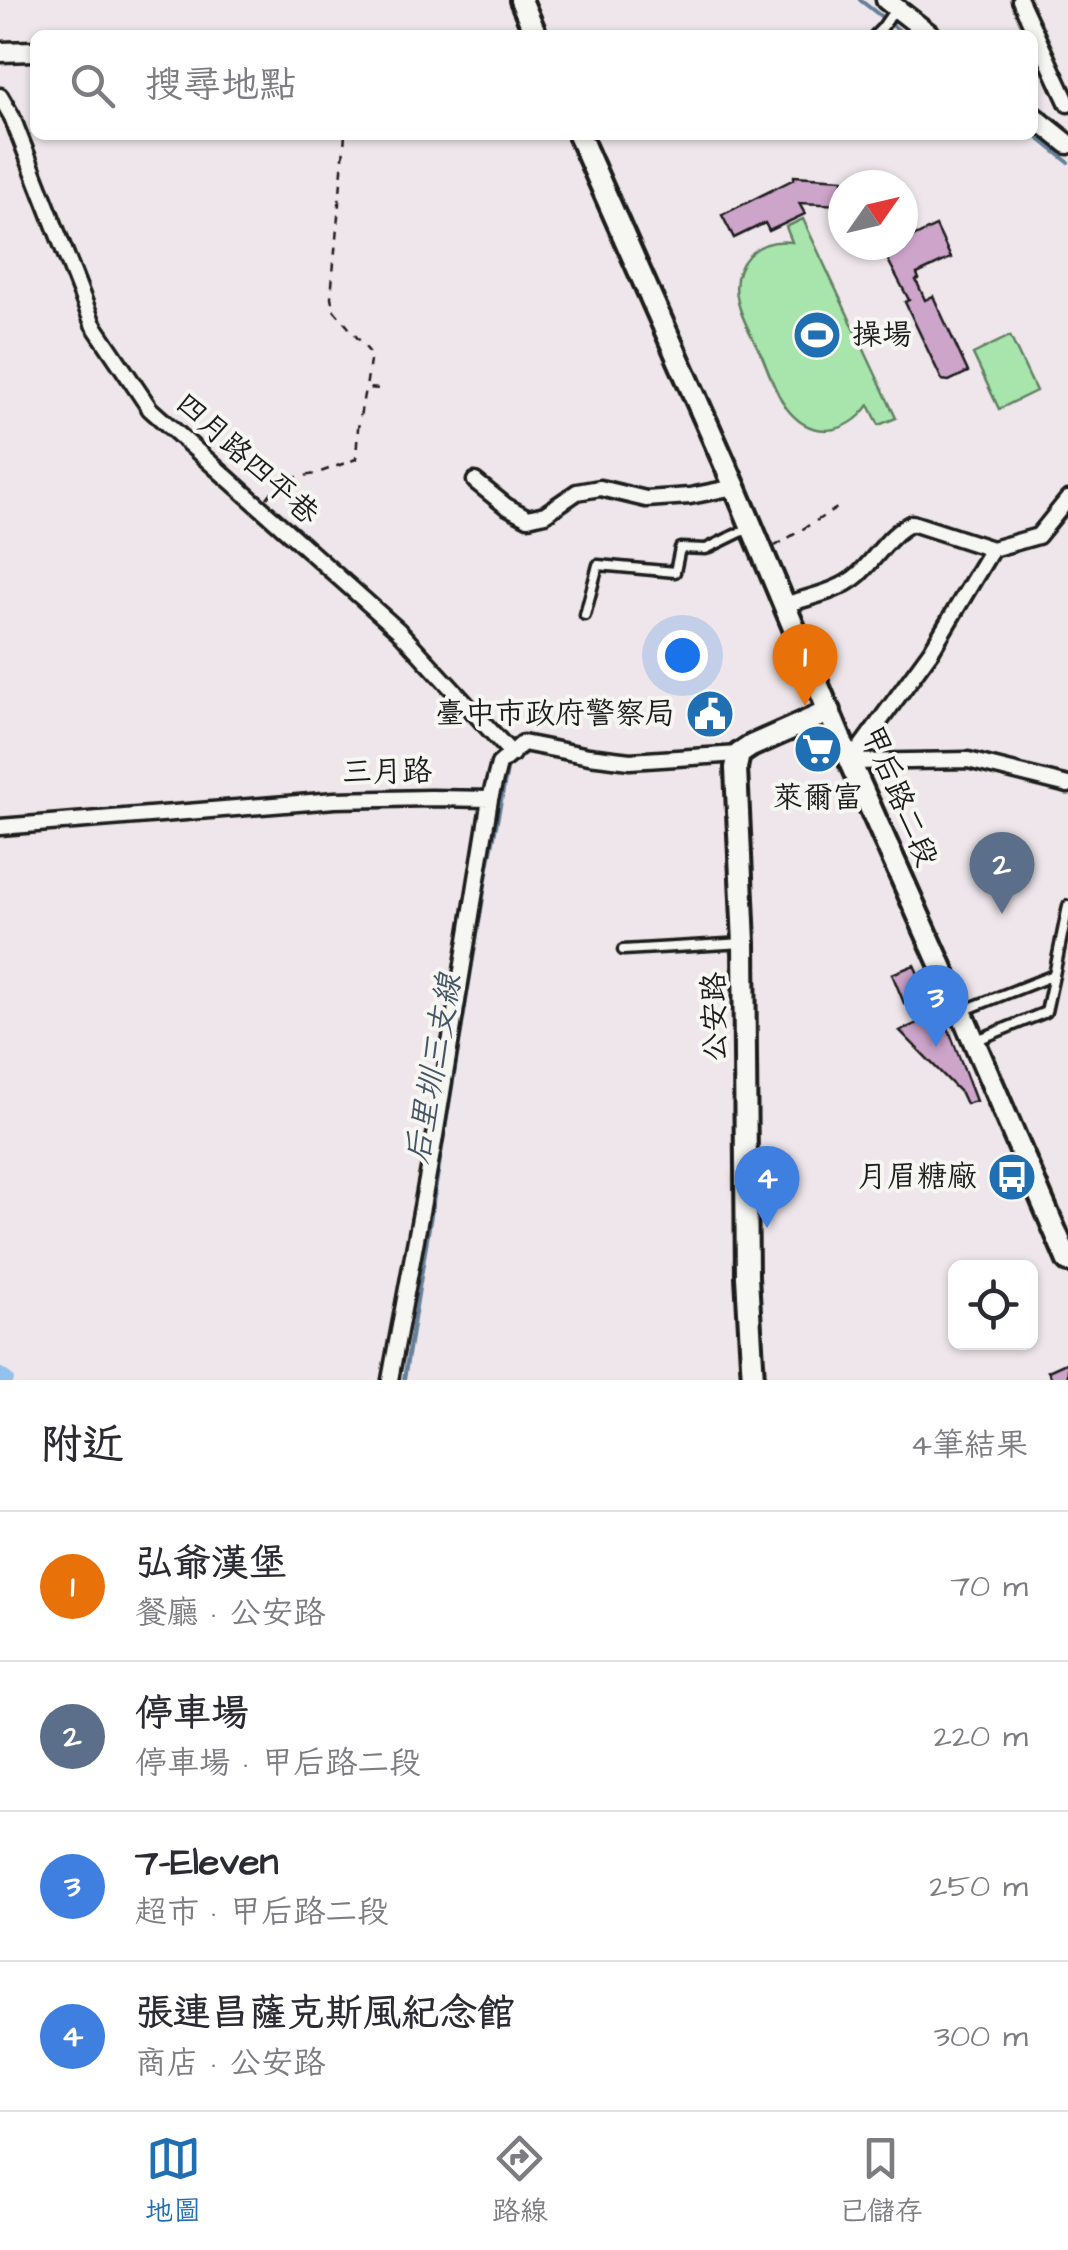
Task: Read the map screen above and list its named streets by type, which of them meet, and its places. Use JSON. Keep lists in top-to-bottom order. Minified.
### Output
{"streets":{"main road":["甲后路二段","公安路"],"street":["四月路四平巷","三月路"]},"water":["后里圳三支線"],"places":{"sports":["操場"],"public building":["臺中市政府警察局"],"supermarket":["萊爾富"],"bus stop":["月眉糖廠"]},"north":"top right","page":{"search":"搜尋地點","pins":["1","2","3","4"],"heading":["附近","4筆結果"],"list":[{"mark":"1","name":"弘爺漢堡","note":"餐廳 · 公安路","value":"70 m"},{"mark":"2","name":"停車場","note":"停車場 · 甲后路二段","value":"220 m"},{"mark":"3","name":"7-Eleven","note":"超市 · 甲后路二段","value":"250 m"},{"mark":"4","name":"張連昌薩克斯風紀念館","note":"商店 · 公安路","value":"300 m"}],"nav":["地圖","路線","已儲存"]}}
